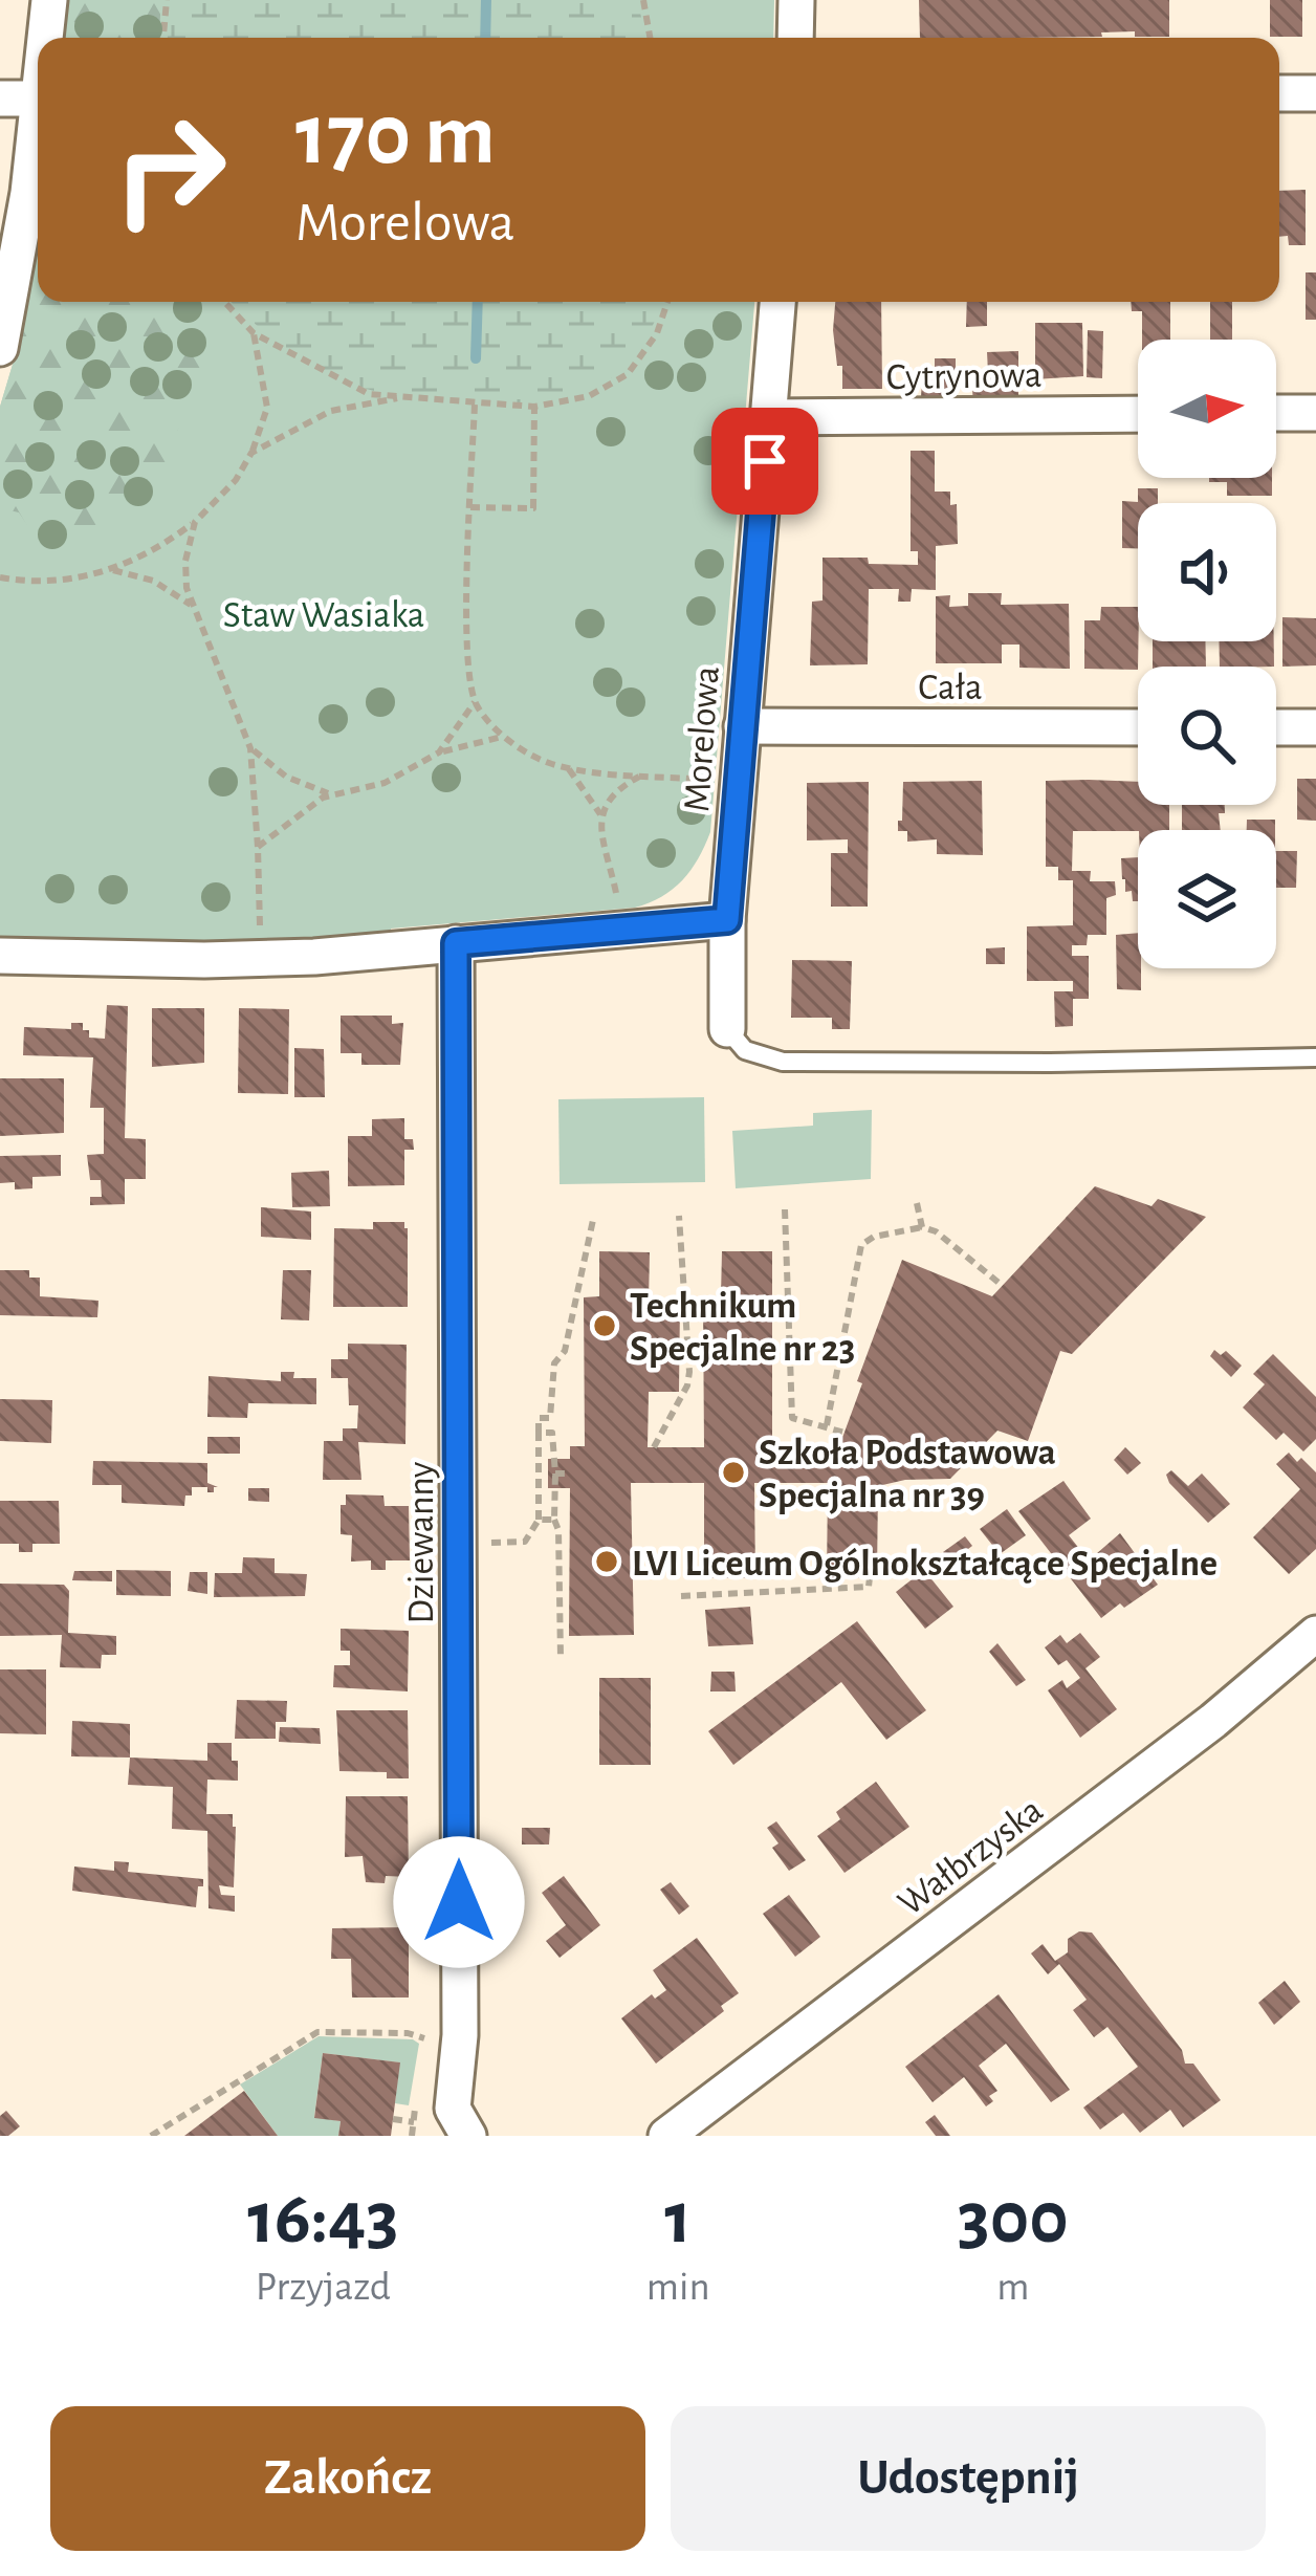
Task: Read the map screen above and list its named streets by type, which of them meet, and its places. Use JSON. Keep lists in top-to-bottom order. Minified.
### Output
{"streets":{"street":["Cytrynowa","Cała","Morelowa","Dziewanny","Wałbrzyska"]},"crossings":[["Cytrynowa","Morelowa"],["Cała","Morelowa"]],"parks":["Staw Wasiaka"],"places":["Technikum Specjalne nr 23","Szkoła Podstawowa Specjalna nr 39","LVI Liceum Ogólnokształcące Specjalne"],"north":"right","page":{"turn":["170 m","Morelowa"],"eta":["16:43","Przyjazd","1","min","300","m"],"buttons":["Zakończ","Udostępnij"]}}
